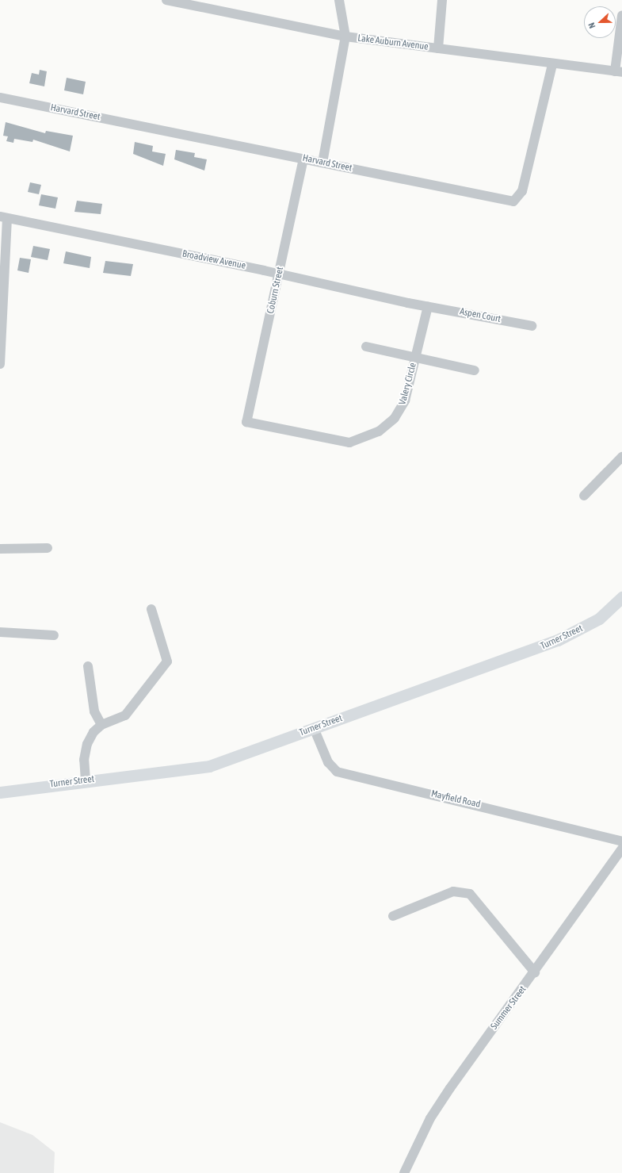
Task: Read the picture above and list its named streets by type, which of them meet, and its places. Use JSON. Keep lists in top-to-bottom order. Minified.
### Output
{"streets":{"main road":["Turner Street"],"street":["Lake Auburn Avenue","Harvard Street","Broadview Avenue","Coburn Street","Aspen Court","Valery Circle","Mayfield Road","Summer Street"]},"crossings":[["Lake Auburn Avenue","Harvard Street"],["Harvard Street","Coburn Street"],["Broadview Avenue","Coburn Street"],["Broadview Avenue","Aspen Court"],["Broadview Avenue","Valery Circle"],["Coburn Street","Valery Circle"],["Aspen Court","Valery Circle"],["Turner Street","Mayfield Road"]],"north":"left"}
